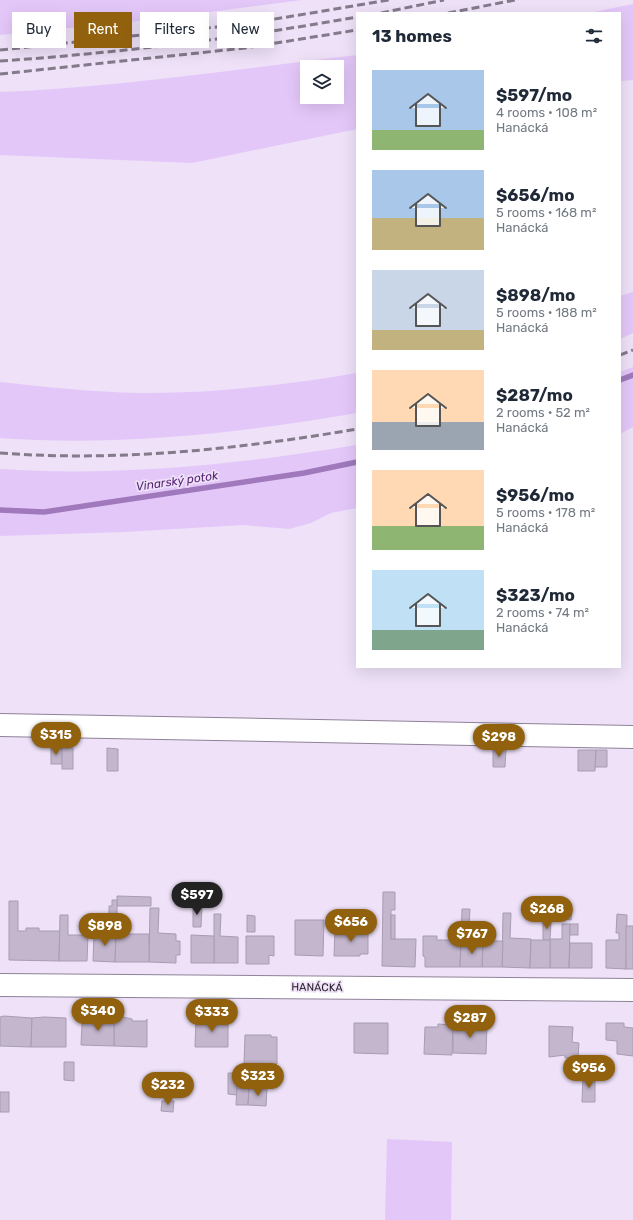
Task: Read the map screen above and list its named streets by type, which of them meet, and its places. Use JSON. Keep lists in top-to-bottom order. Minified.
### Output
{"streets":{"street":["HANÁCKÁ"]},"water":["Vinarský potok"],"page":{"chip":["Buy","Rent","Filters","New"],"heading":"13 homes","list":[{"name":"$597/mo","note":"4 rooms · 108 m² · Hanácká"},{"name":"$656/mo","note":"5 rooms · 168 m² · Hanácká"},{"name":"$898/mo","note":"5 rooms · 188 m² · Hanácká"},{"name":"$287/mo","note":"2 rooms · 52 m² · Hanácká"},{"name":"$956/mo","note":"5 rooms · 178 m² · Hanácká"},{"name":"$323/mo","note":"2 rooms · 74 m² · Hanácká"}],"price":["$315","$298","$597","$268","$656","$898","$767","$340","$333","$287","$956","$323","$232"]}}
